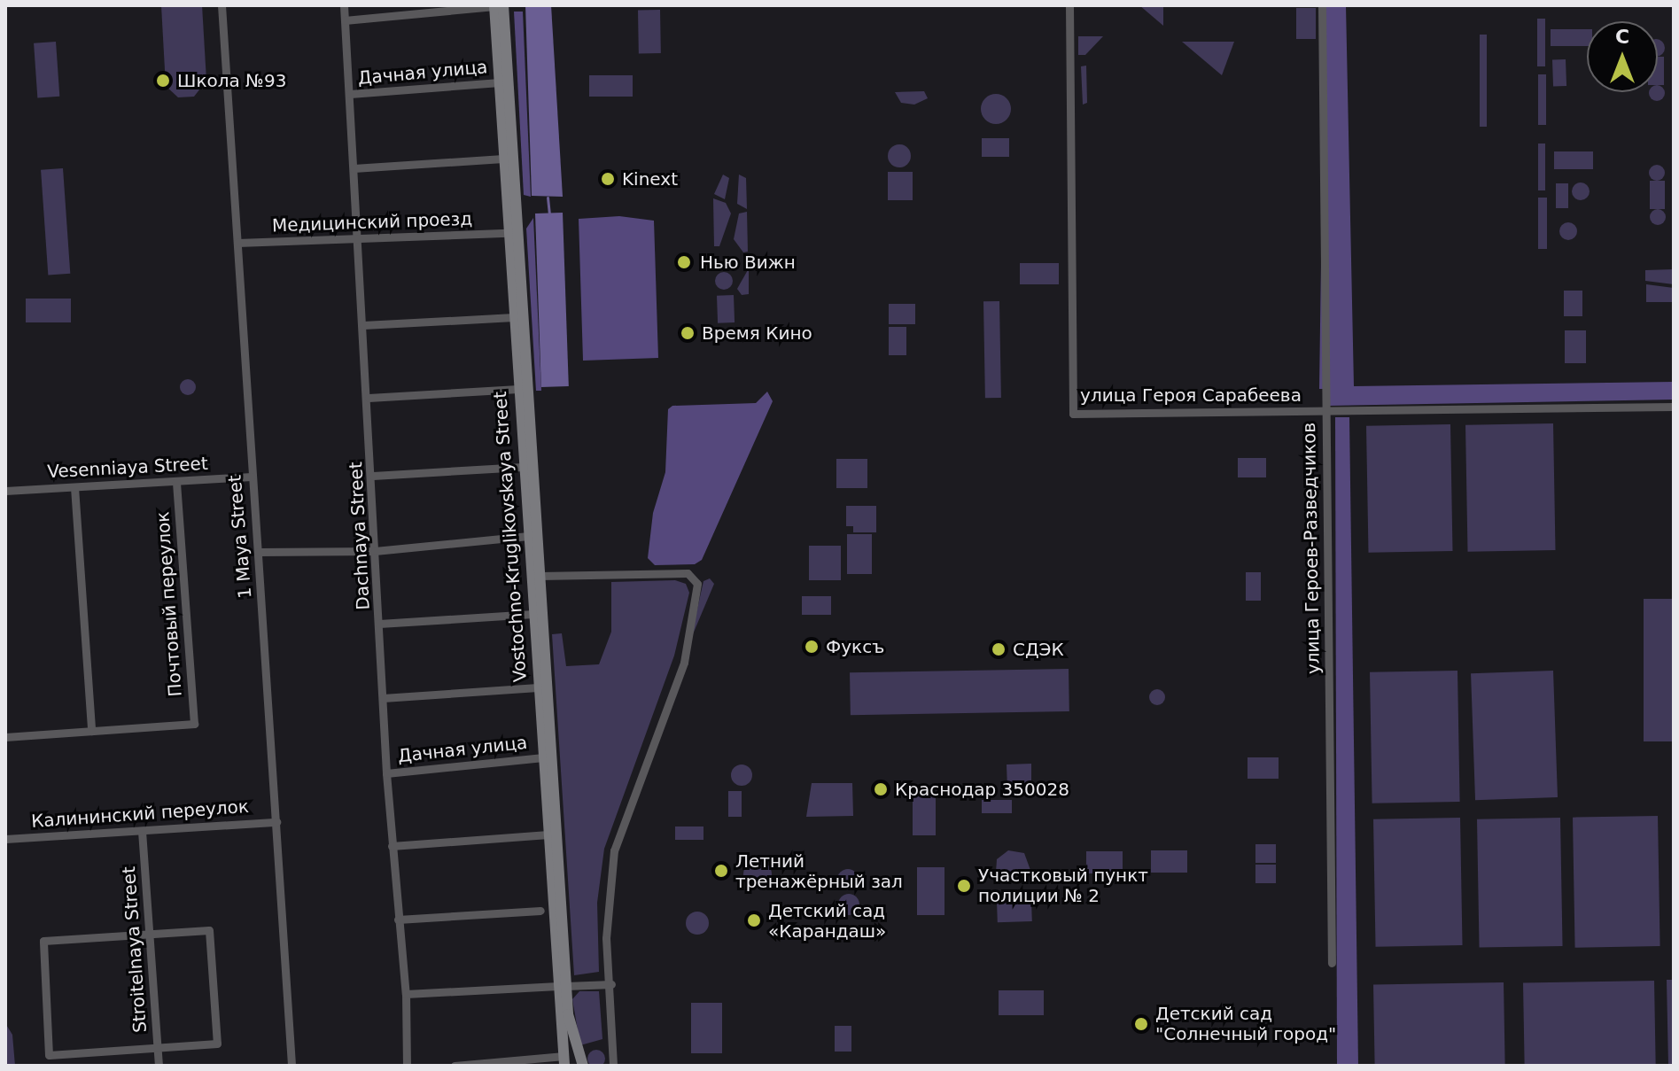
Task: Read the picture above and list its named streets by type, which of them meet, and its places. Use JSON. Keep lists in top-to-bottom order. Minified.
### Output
{"streets":{"main road":["Vostochno-Kruglikovskaya Street"],"street":["Дачная улица","Медицинский проезд","улица Героя Сарабеева","Vesenniaya Street","Dachnaya Street","1 Maya Street","улица Героев-Разведчиков","Почтовый переулок","Калининский переулок","Stroitelnaya Street"]},"crossings":[["Дачная улица","Dachnaya Street"],["Дачная улица","Vostochno-Kruglikovskaya Street"],["Медицинский проезд","Dachnaya Street"],["Медицинский проезд","1 Maya Street"],["Медицинский проезд","Vostochno-Kruglikovskaya Street"],["улица Героя Сарабеева","улица Героев-Разведчиков"],["Vesenniaya Street","1 Maya Street"],["Vesenniaya Street","Почтовый переулок"],["1 Maya Street","Калининский переулок"],["Калининский переулок","Stroitelnaya Street"]],"places":["Школа №93","Kinext","Нью Вижн","Время Кино","Фуксъ","СДЭК","Краснодар 350028","Летний тренажёрный зал","Участковый пункт полиции № 2","Детский сад «Карандаш»","Детский сад \"Солнечный город\""],"north":"top"}
